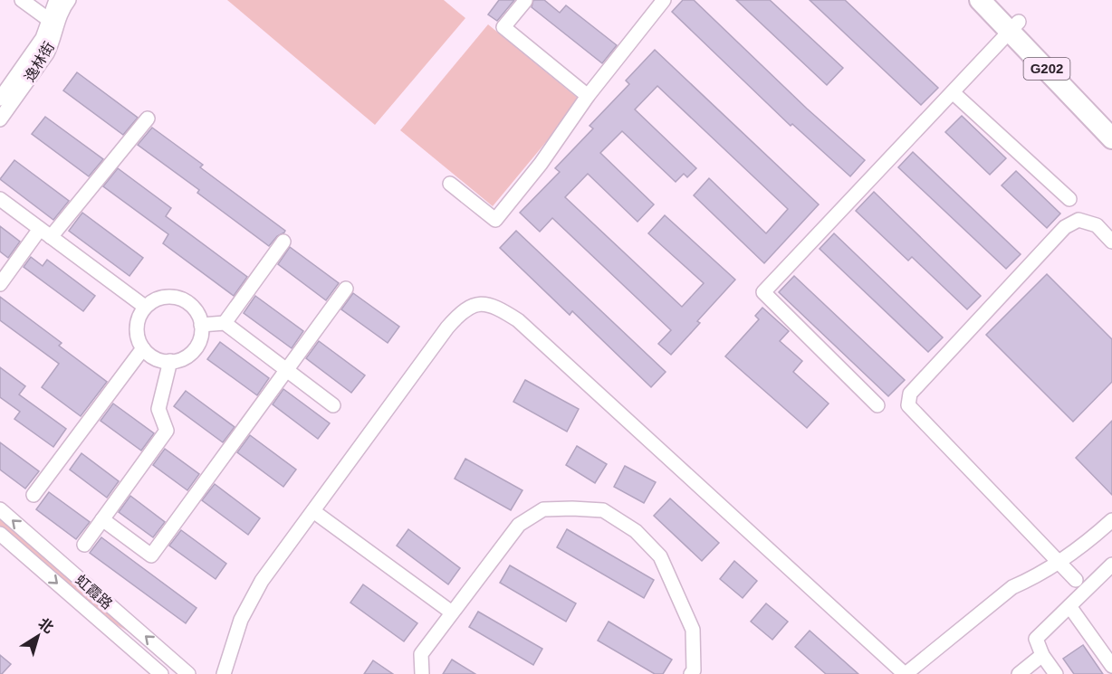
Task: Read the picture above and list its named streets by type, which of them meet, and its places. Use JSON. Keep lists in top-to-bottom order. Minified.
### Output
{"streets":{"highway":["G202"],"street":["逸林街","虹霞路"]},"north":"top right"}
